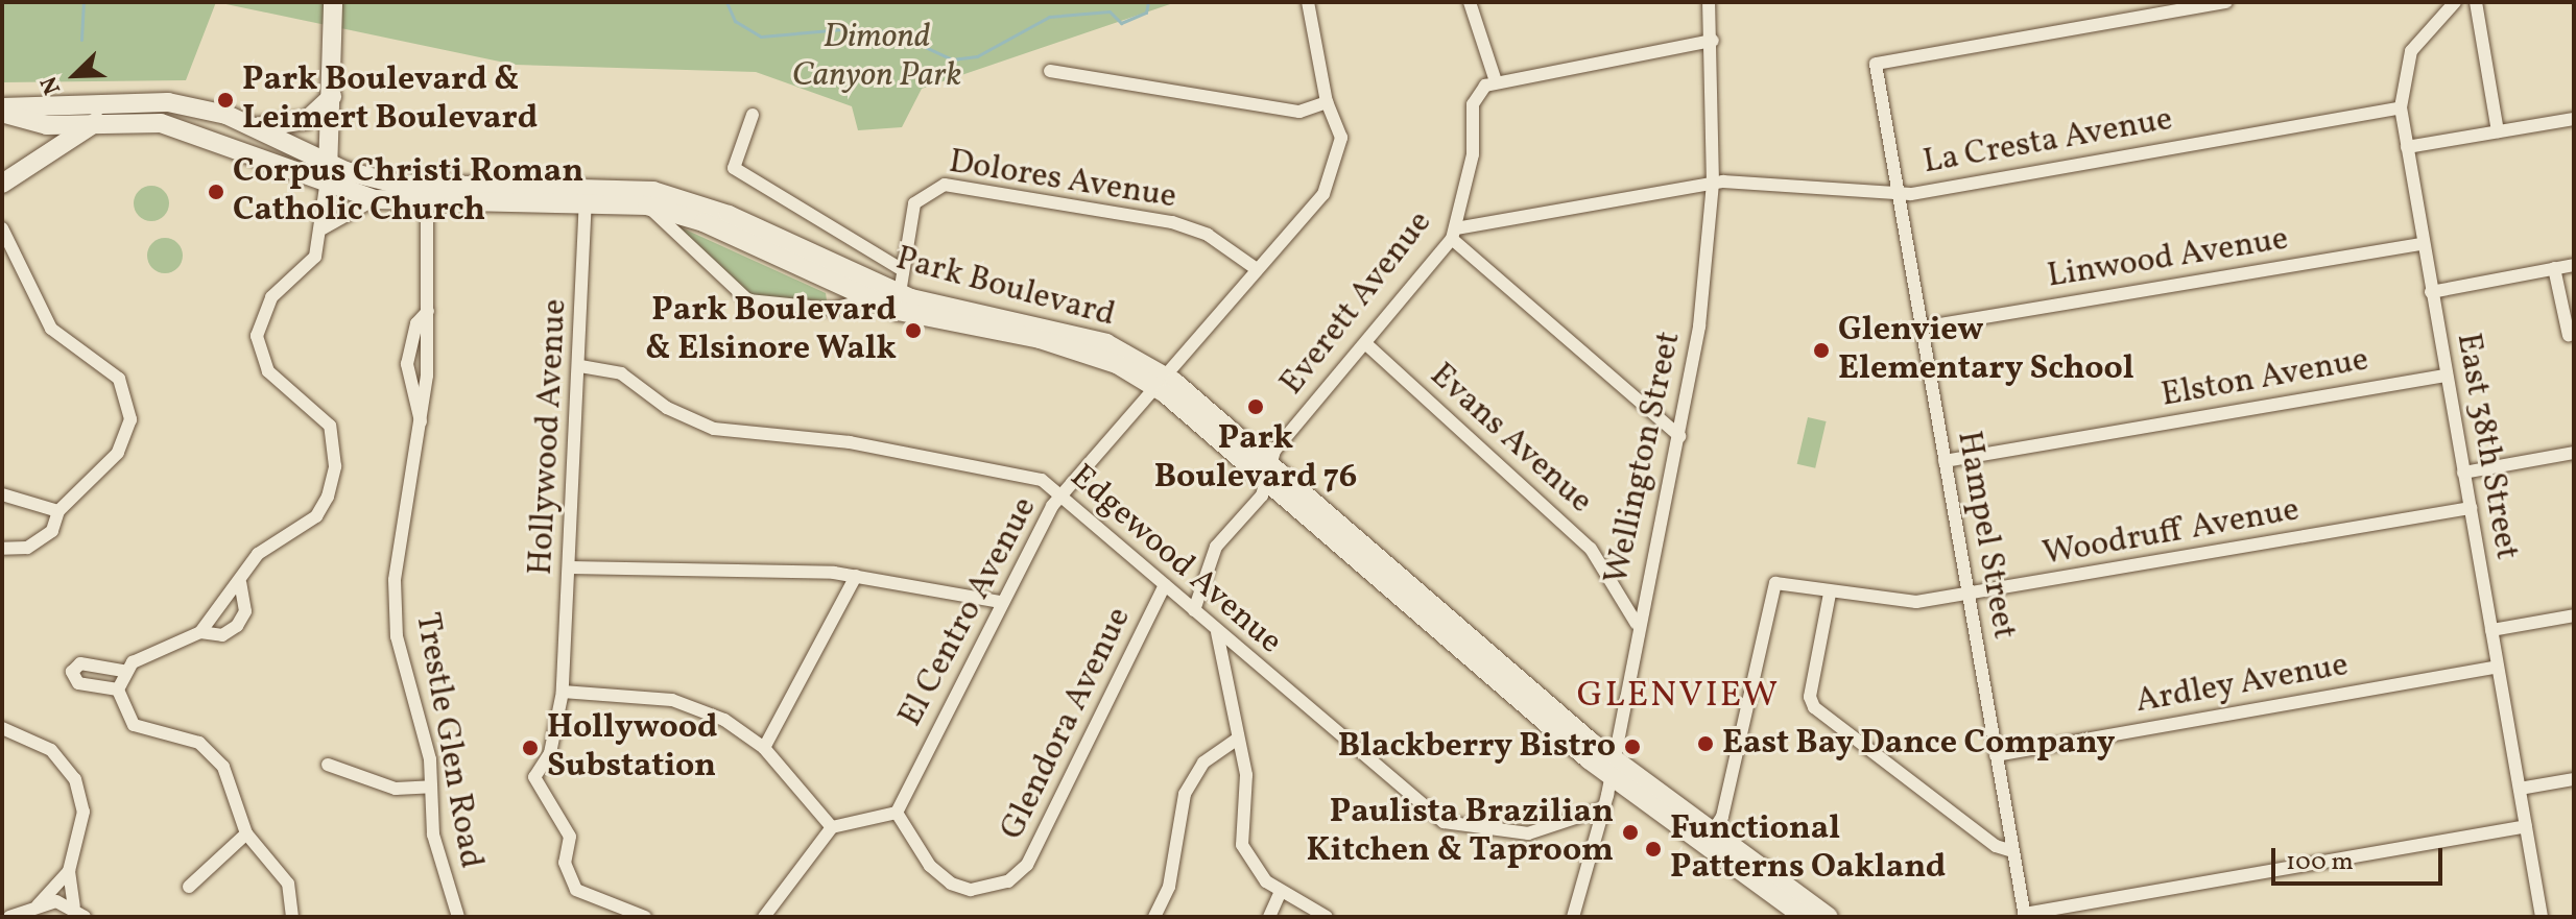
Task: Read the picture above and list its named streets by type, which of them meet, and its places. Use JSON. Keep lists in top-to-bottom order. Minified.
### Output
{"streets":{"main road":["Park Boulevard"],"street":["La Cresta Avenue","Dolores Avenue","Linwood Avenue","Everett Avenue","Elston Avenue","Hollywood Avenue","Evans Avenue","East 38th Street","Wellington Street","Woodruff Avenue","Hampel Street","Edgewood Avenue","El Centro Avenue","Ardley Avenue","Glendora Avenue","Trestle Glen Road"]},"crossings":[["La Cresta Avenue","Everett Avenue"],["La Cresta Avenue","East 38th Street"],["La Cresta Avenue","Wellington Street"],["La Cresta Avenue","Hampel Street"],["Dolores Avenue","Park Boulevard"],["Dolores Avenue","El Centro Avenue"],["Linwood Avenue","East 38th Street"],["Linwood Avenue","Hampel Street"],["Park Boulevard","Everett Avenue"],["Park Boulevard","Hollywood Avenue"],["Park Boulevard","Wellington Street"],["Park Boulevard","Woodruff Avenue"],["Park Boulevard","El Centro Avenue"],["Park Boulevard","Trestle Glen Road"],["Everett Avenue","Evans Avenue"],["Everett Avenue","Edgewood Avenue"],["Elston Avenue","East 38th Street"],["Elston Avenue","Hampel Street"],["Hollywood Avenue","Edgewood Avenue"],["Evans Avenue","Wellington Street"],["East 38th Street","Woodruff Avenue"],["East 38th Street","Ardley Avenue"],["Wellington Street","Edgewood Avenue"],["Woodruff Avenue","Hampel Street"],["Hampel Street","Ardley Avenue"],["Edgewood Avenue","El Centro Avenue"],["Edgewood Avenue","Glendora Avenue"],["El Centro Avenue","Glendora Avenue"]],"districts":["GLENVIEW"],"parks":["Dimond Canyon Park"],"places":["Park Boulevard & Leimert Boulevard","Corpus Christi Roman Catholic Church","Park Boulevard & Elsinore Walk","Glenview Elementary School","Park Boulevard 76","East Bay Dance Company","Blackberry Bistro","Hollywood Substation","Paulista Brazilian Kitchen & Taproom","Functional Patterns Oakland"],"scale_bar":"100 m","north":"bottom left"}
